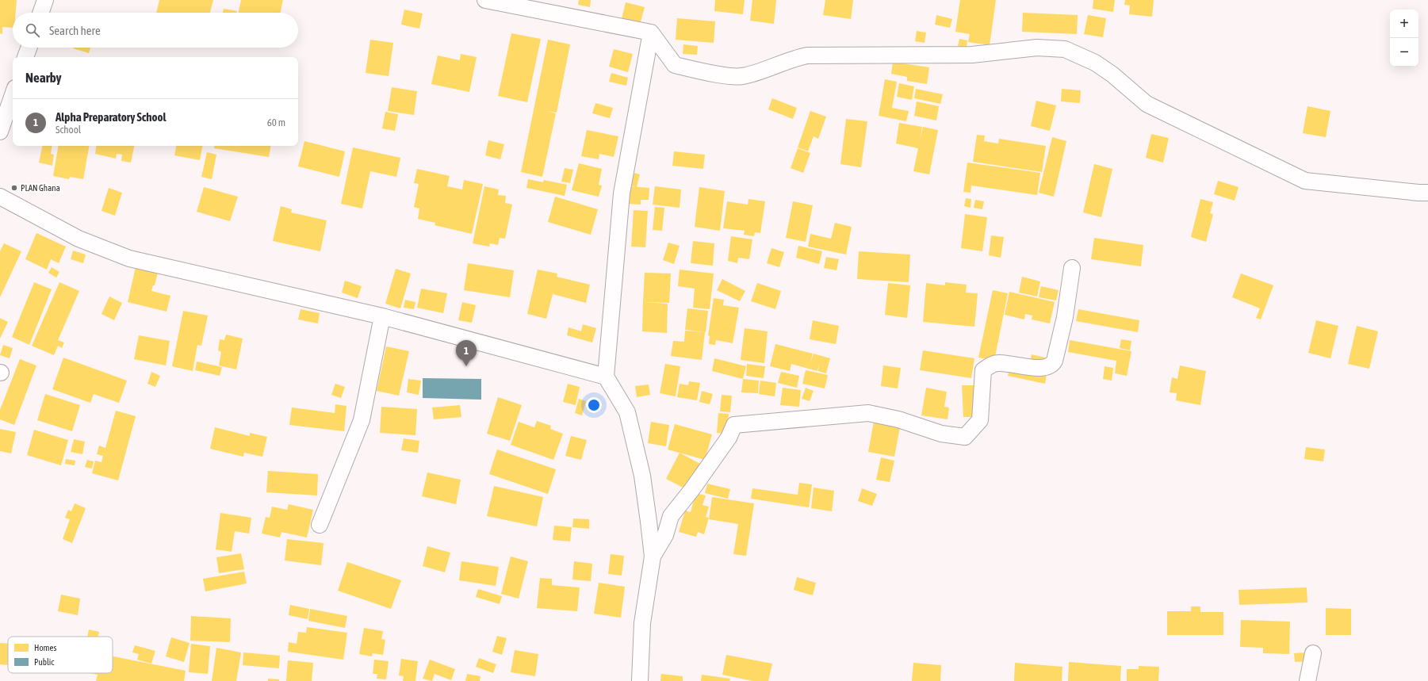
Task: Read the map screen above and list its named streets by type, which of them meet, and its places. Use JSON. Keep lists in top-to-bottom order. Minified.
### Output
{"places":["PLAN Ghana"],"legend":["Homes","Public"],"page":{"map_buttons":["+","−"],"search":"Search here","heading":"Nearby","list":[{"mark":"1","name":"Alpha Preparatory School","note":"School","value":"60 m"}],"pins":"1"}}
